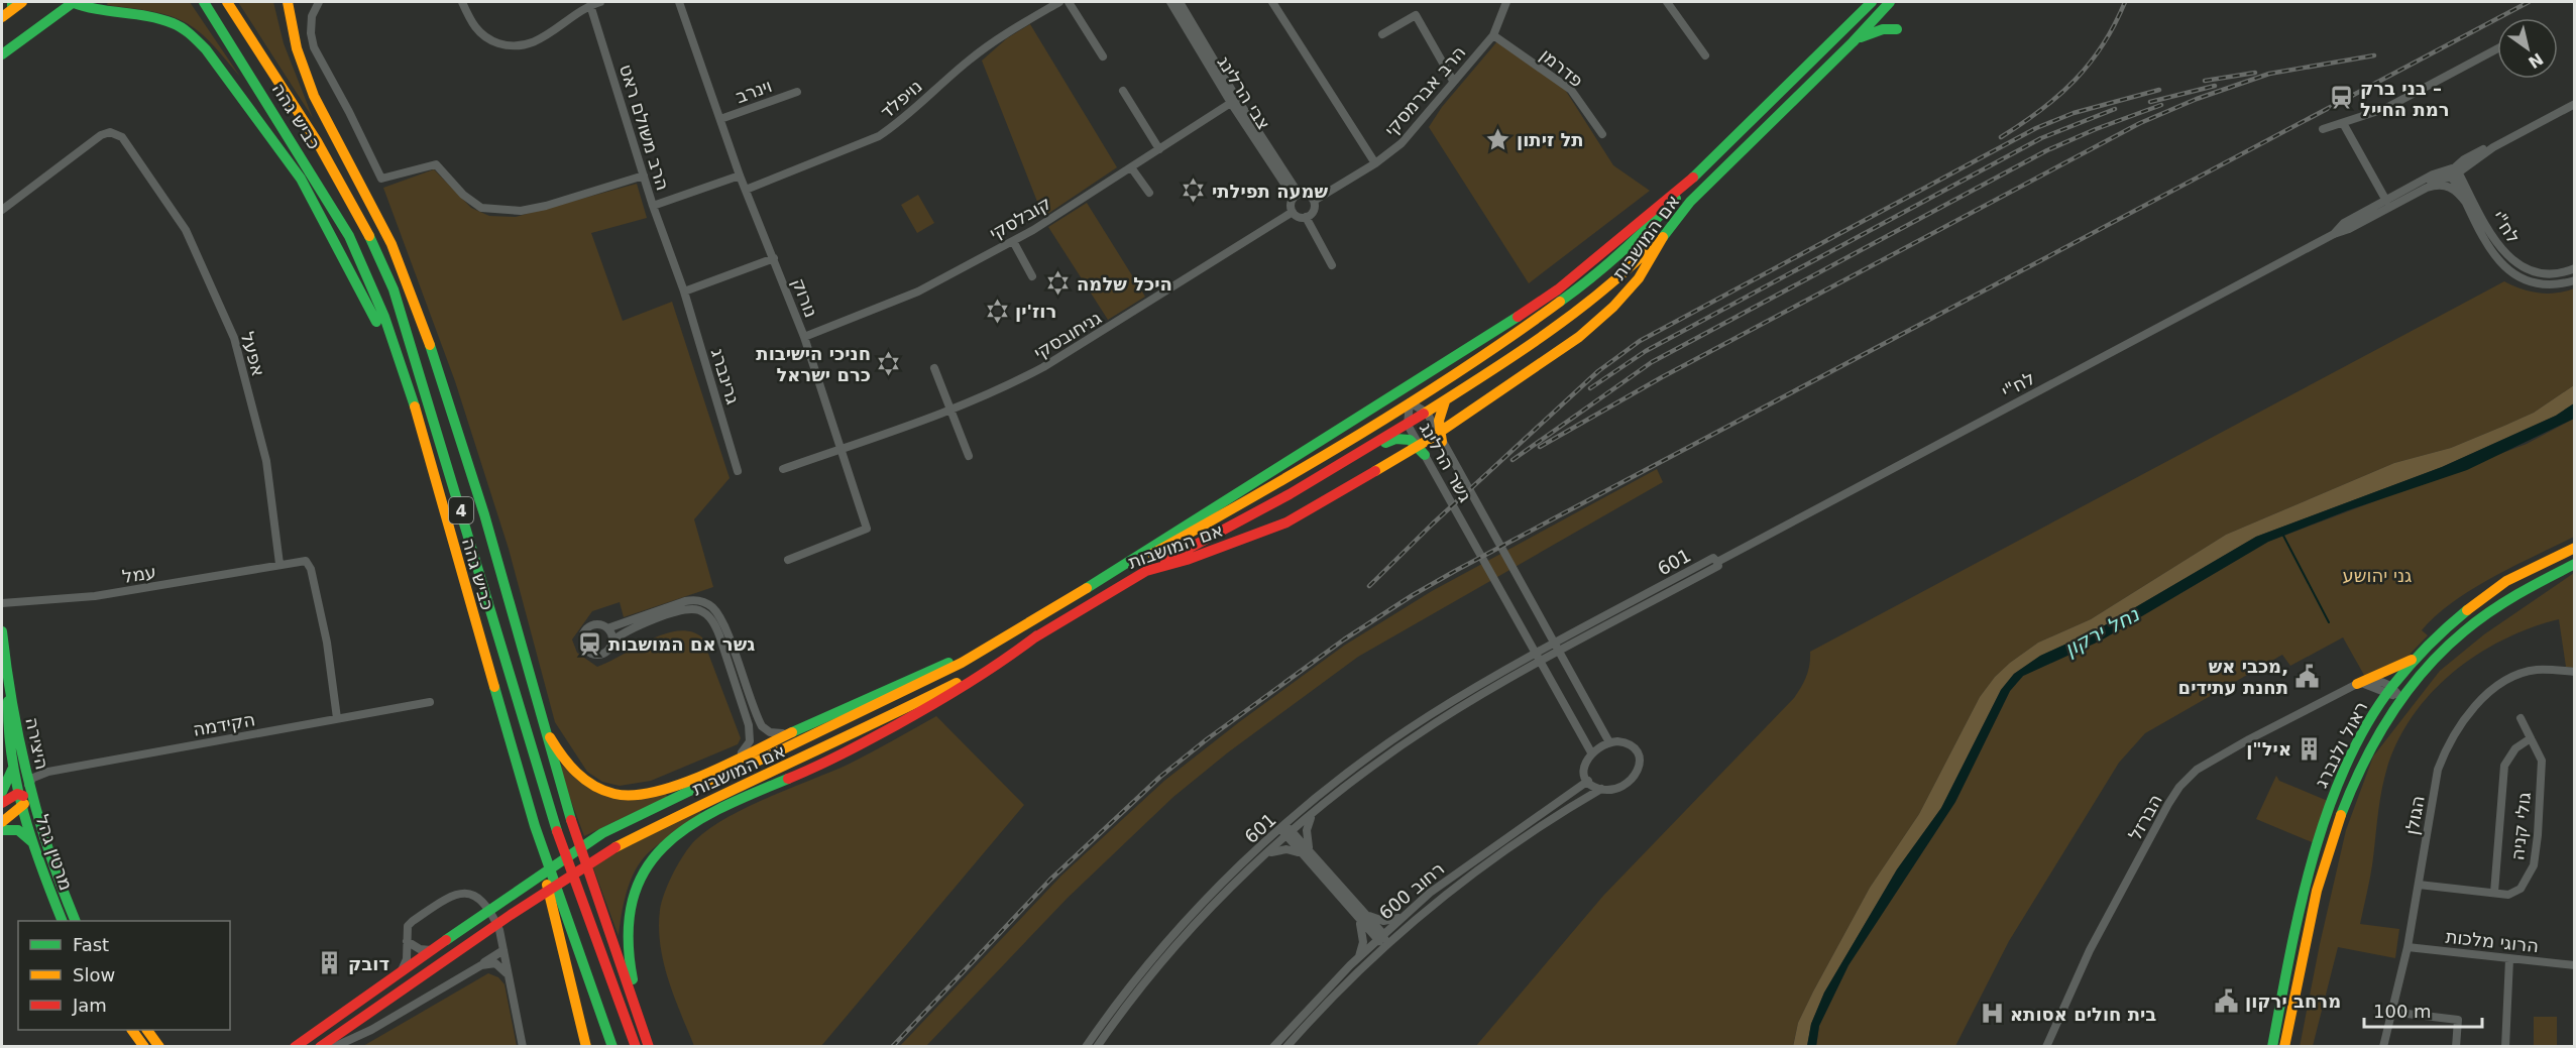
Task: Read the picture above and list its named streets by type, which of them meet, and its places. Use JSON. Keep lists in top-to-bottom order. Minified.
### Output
{"streets":{"main road":["כביש גהה","אם המושבות","4","היצירה","ראול ולנברג","מרטין גהל"],"street":["פדרמן","וינרב","הרב אברמסקי","צבי הרלינג","נויפלד","הרב משולם ראט","קובלסקי","לח\"י","נורוק","גניחובסקי","אפעל","גרינברג","גשר הרלינג","601","עמל","הקידמה","הגולן","הברזל","גולי קניה","רחוב 600","הרוגי מלכות"]},"crossings":[["פדרמן","הרב אברמסקי"],["וינרב","נורוק"],["הרב אברמסקי","צבי הרלינג"],["הרב אברמסקי","גניחובסקי"],["צבי הרלינג","קובלסקי"],["צבי הרלינג","גניחובסקי"],["נויפלד","נורוק"],["הרב משולם ראט","נורוק"],["הרב משולם ראט","גרינברג"],["קובלסקי","נורוק"],["לח\"י","601"],["נורוק","גניחובסקי"],["אפעל","עמל"],["גשר הרלינג","רחוב 600"],["הקידמה","היצירה"],["היצירה","מרטין גהל"],["הגולן","גולי קניה"],["הגולן","הרוגי מלכות"]],"water":["נחל ירקון"],"parks":["גני יהושע"],"places":{"station":["בני ברק – רמת החייל","גשר אם המושבות"],"place":["תל זיתון"],"synagogue":["שמעה תפילתי","היכל שלמה","רוז'ין","חניכי הישיבות כרם ישראל"],"public building":["מכבי אש, תחנת עתידים","מרחב ירקון"],"building":["איל\"ן","דובק"],"hospital":["בית חולים אסותא"]},"legend":["Fast","Slow","Jam"],"scale_bar":"100 m","north":"bottom right"}
